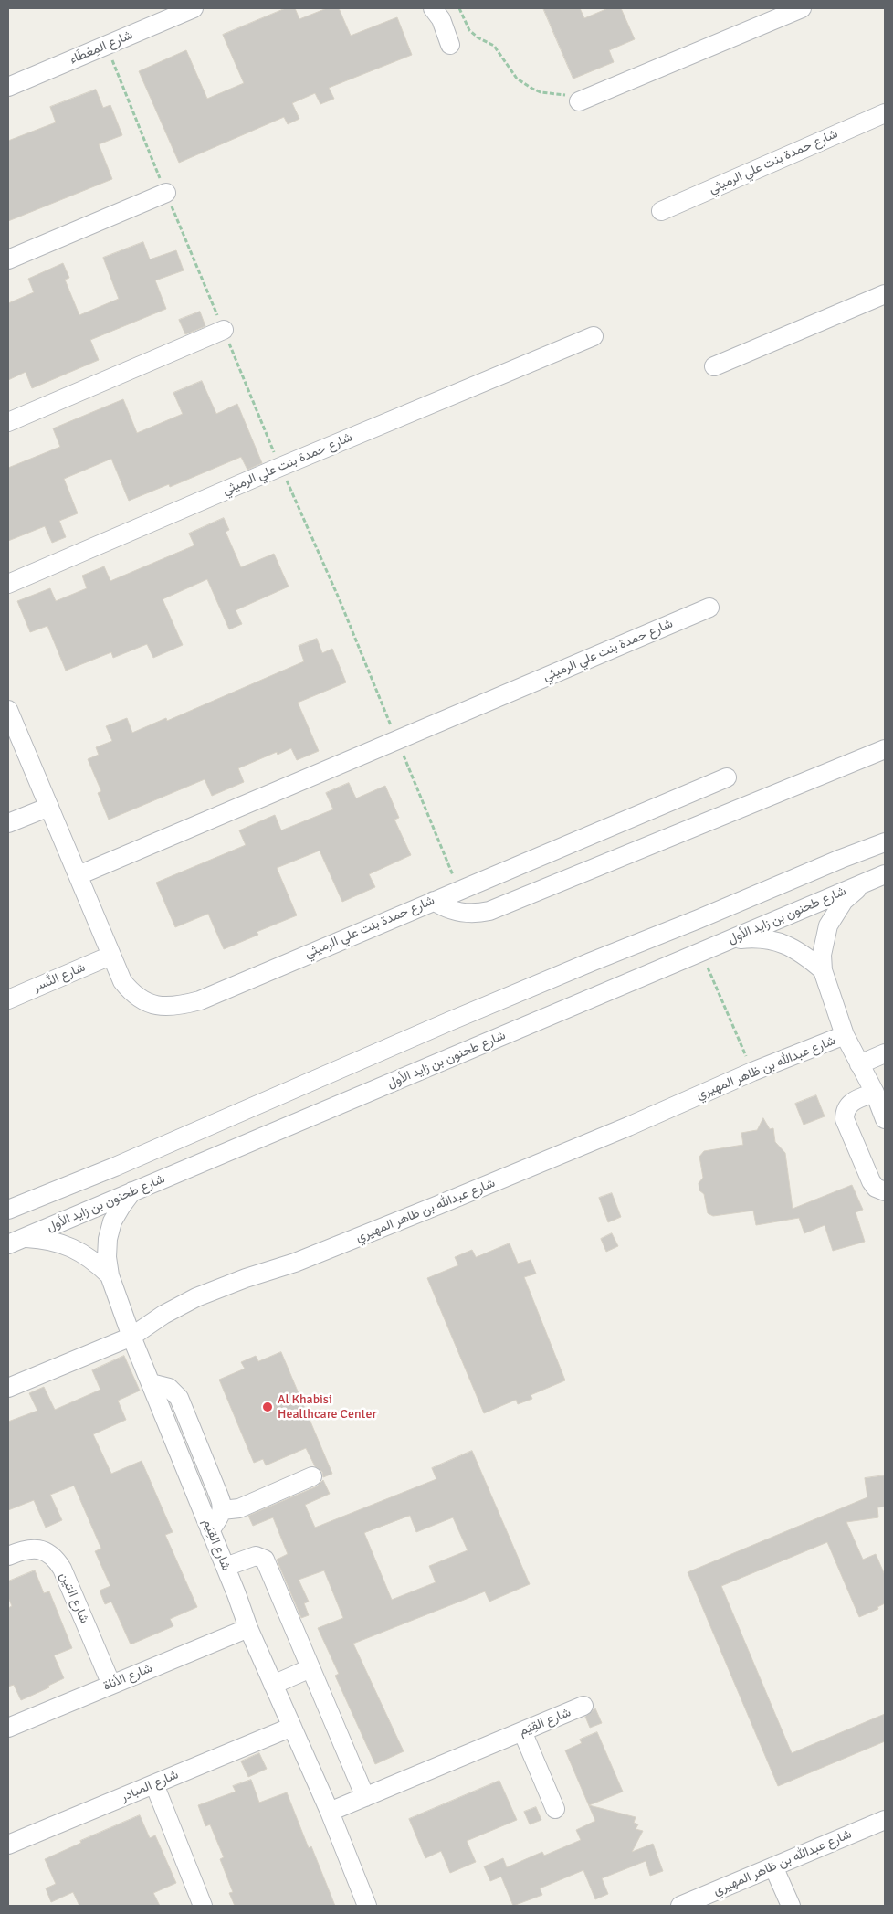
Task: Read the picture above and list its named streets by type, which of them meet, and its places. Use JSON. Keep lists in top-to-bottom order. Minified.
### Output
{"streets":{"street":["شارع المِعْطَاء","شارع حمدة بنت علي الرميثي","شارع طحنون بن زايد الأول","شارع النَّسر","شارع عبدالله بن ظاهر المهيري","شارع القِيَم","شارع التين","شارع الأناة","شارع المبادر"]},"crossings":[["شارع حمدة بنت علي الرميثي","شارع النَّسر"],["شارع طحنون بن زايد الأول","شارع القِيَم"],["شارع عبدالله بن ظاهر المهيري","شارع القِيَم"],["شارع القِيَم","شارع الأناة"],["شارع القِيَم","شارع المبادر"],["شارع التين","شارع الأناة"]],"places":["Al Khabisi Healthcare Center"]}
